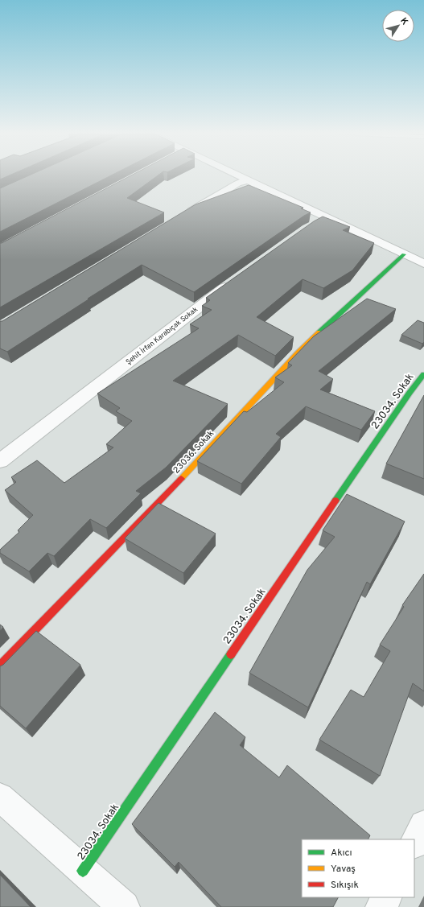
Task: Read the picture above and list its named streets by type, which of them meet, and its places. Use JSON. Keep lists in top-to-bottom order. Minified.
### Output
{"streets":{"street":["Şehit İrfan Karabıçak Sokak","23034. Sokak","23036. Sokak"]},"legend":["Akıcı","Yavaş","Sıkışık"],"north":"top right"}
